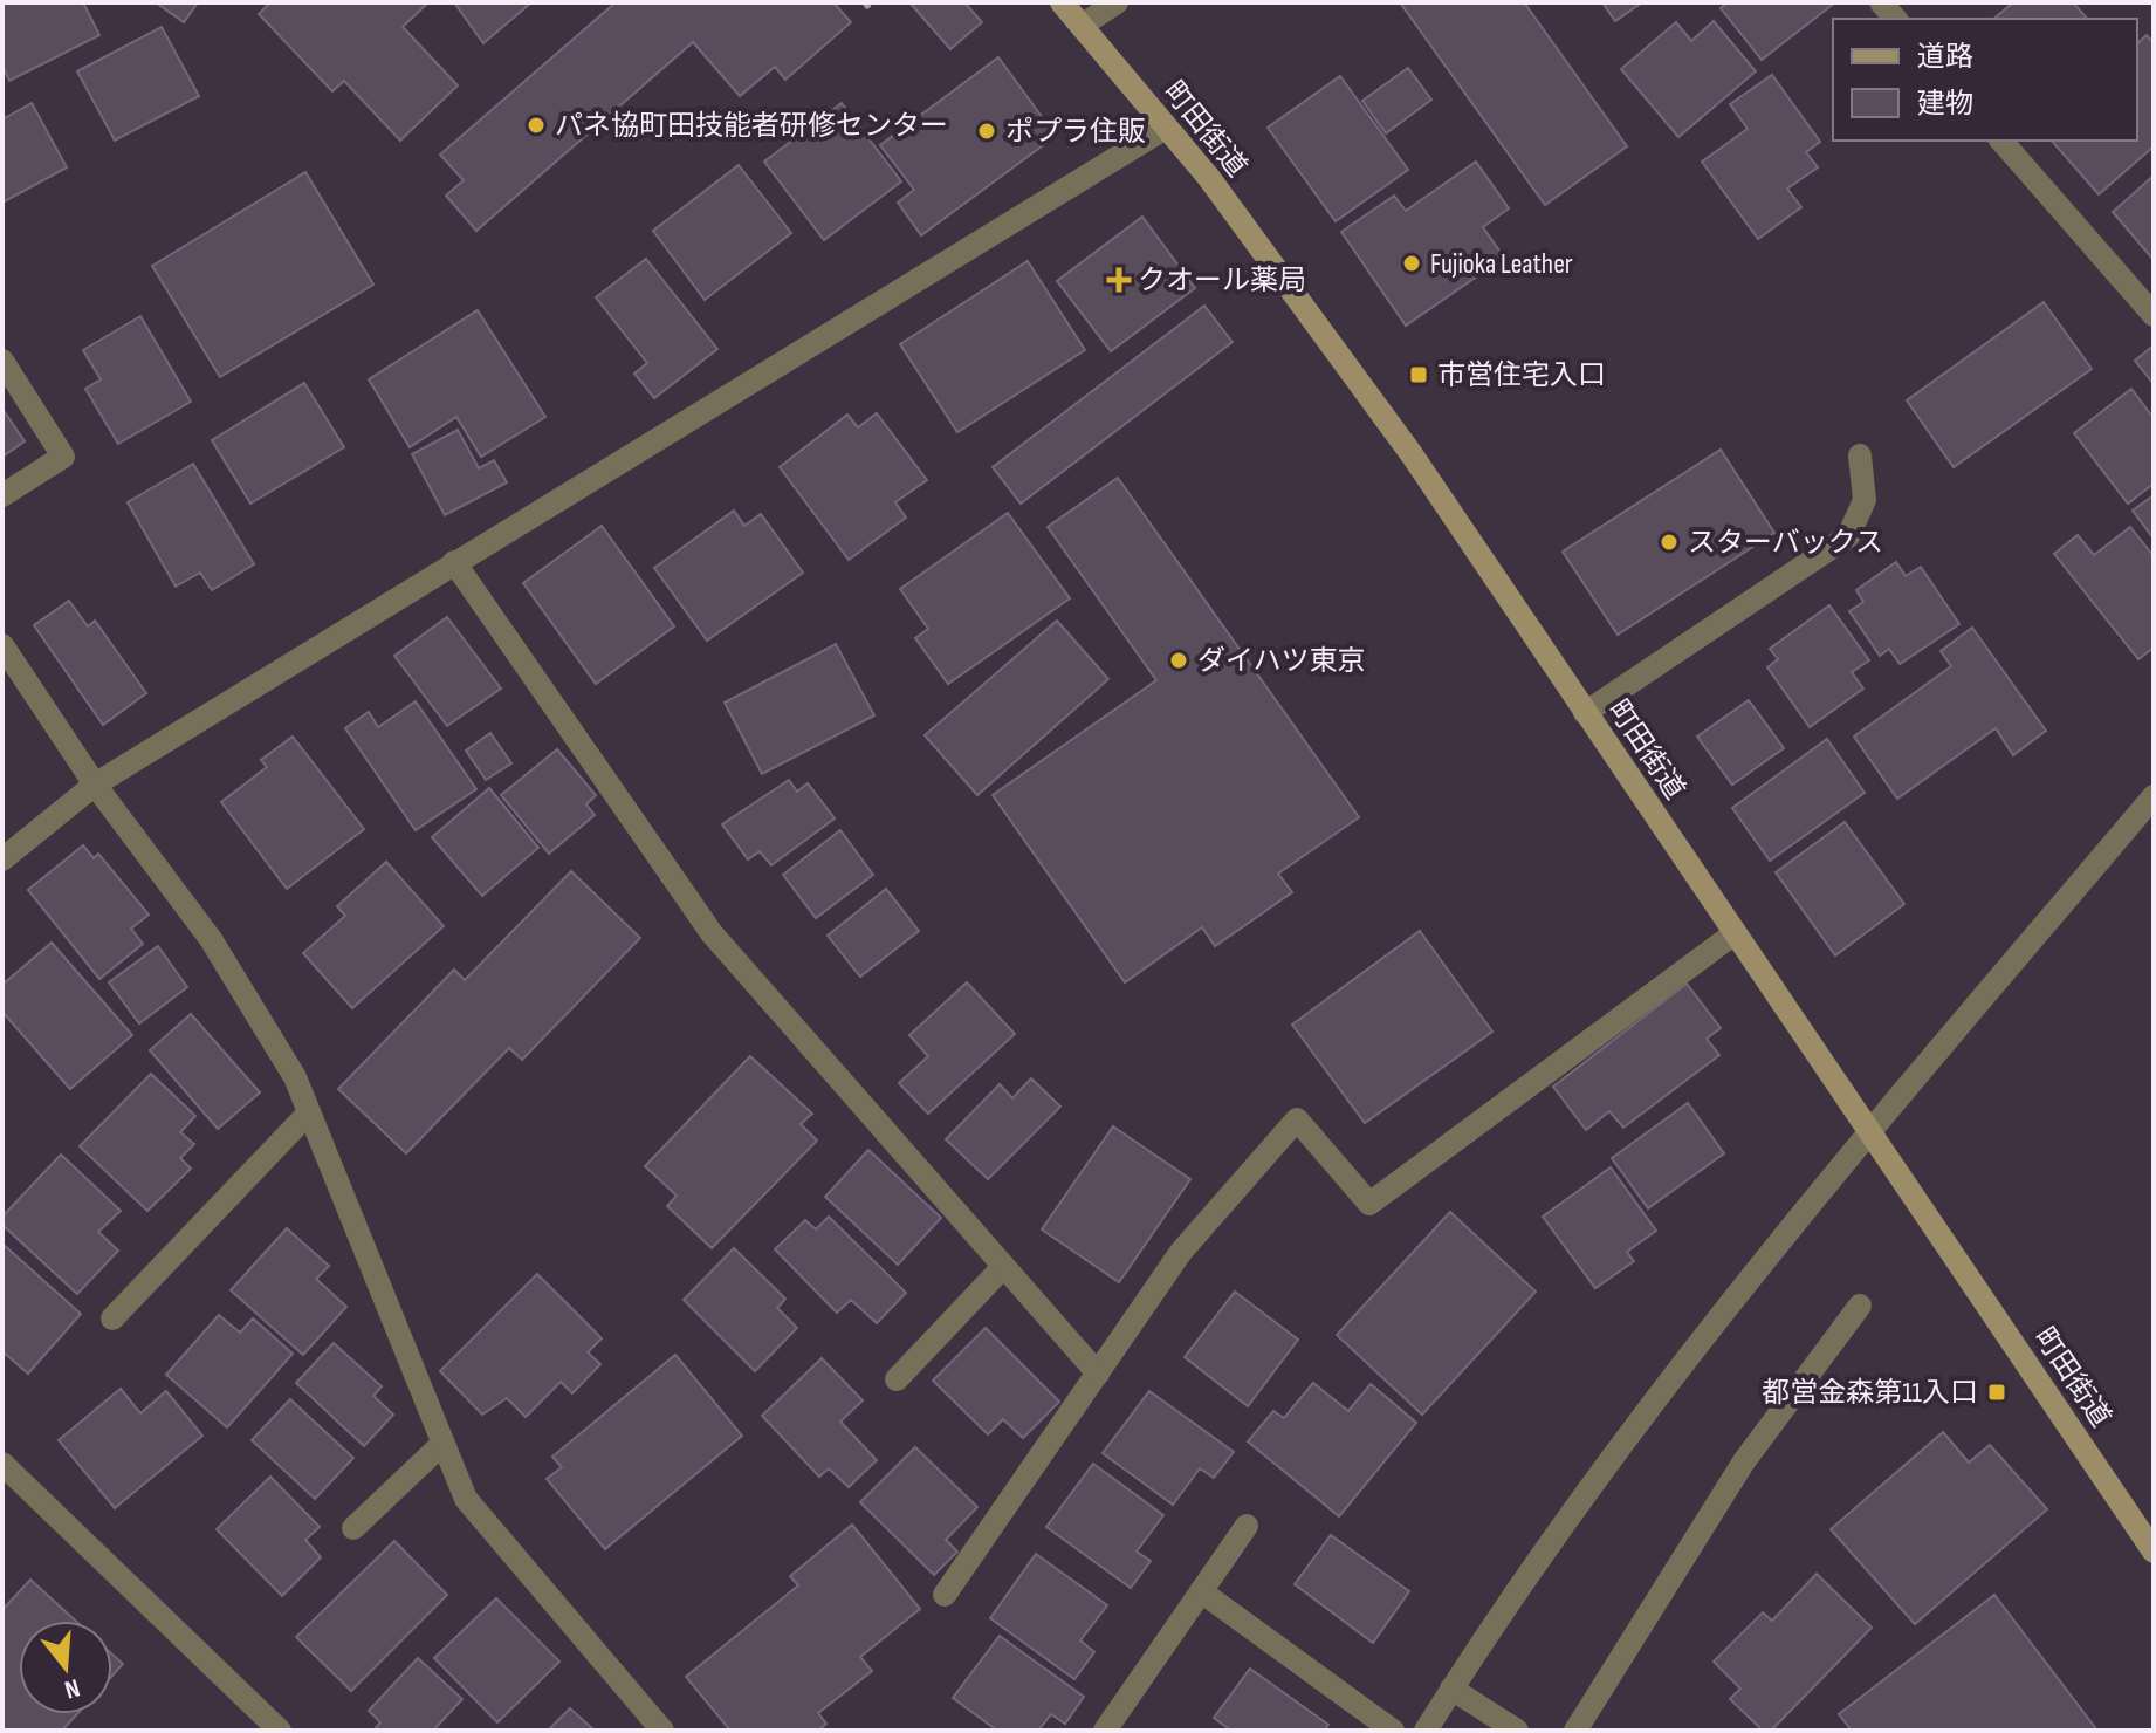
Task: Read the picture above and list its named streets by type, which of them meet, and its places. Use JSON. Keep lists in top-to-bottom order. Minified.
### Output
{"streets":{"main road":["町田街道"]},"places":{"other":["パネ協町田技能者研修センター","ポプラ住販","Fujioka Leather","スターバックス","ダイハツ東京"],"health":["クオール薬局"],"transit":["市営住宅入口","都営金森第11入口"]},"legend":["道路","建物"],"north":"bottom"}
